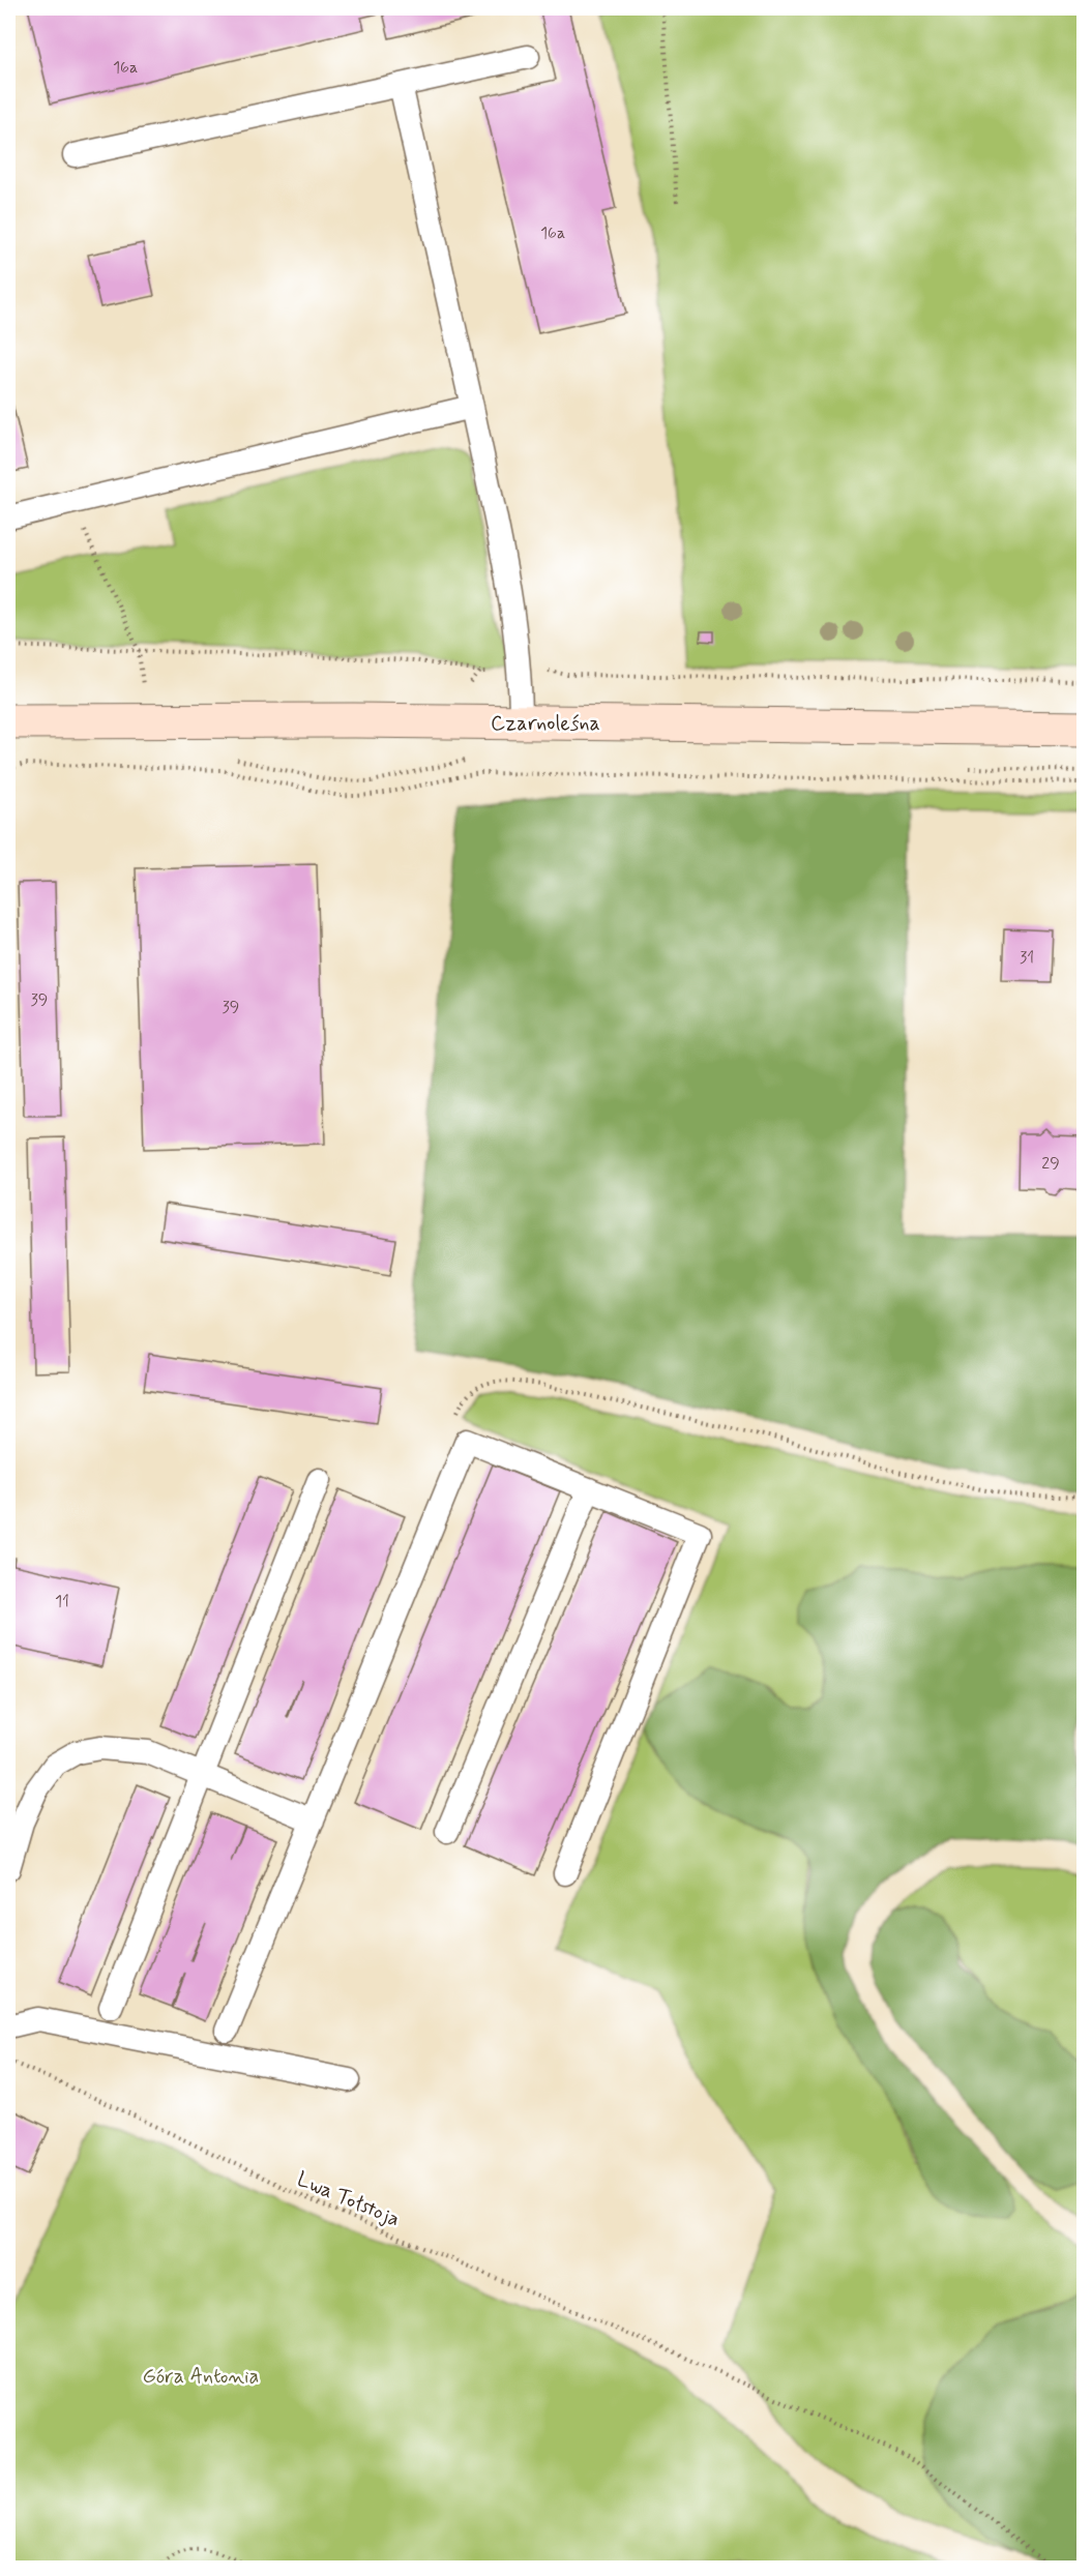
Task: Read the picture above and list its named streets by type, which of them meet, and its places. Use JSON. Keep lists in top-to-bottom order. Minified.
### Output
{"streets":{"street":["Czarnoleśna"],"path":["Lwa Tołstoja"]},"parks":["Góra Antonia"],"house_numbers":["16a","16a","31","39","39","29","11"]}
